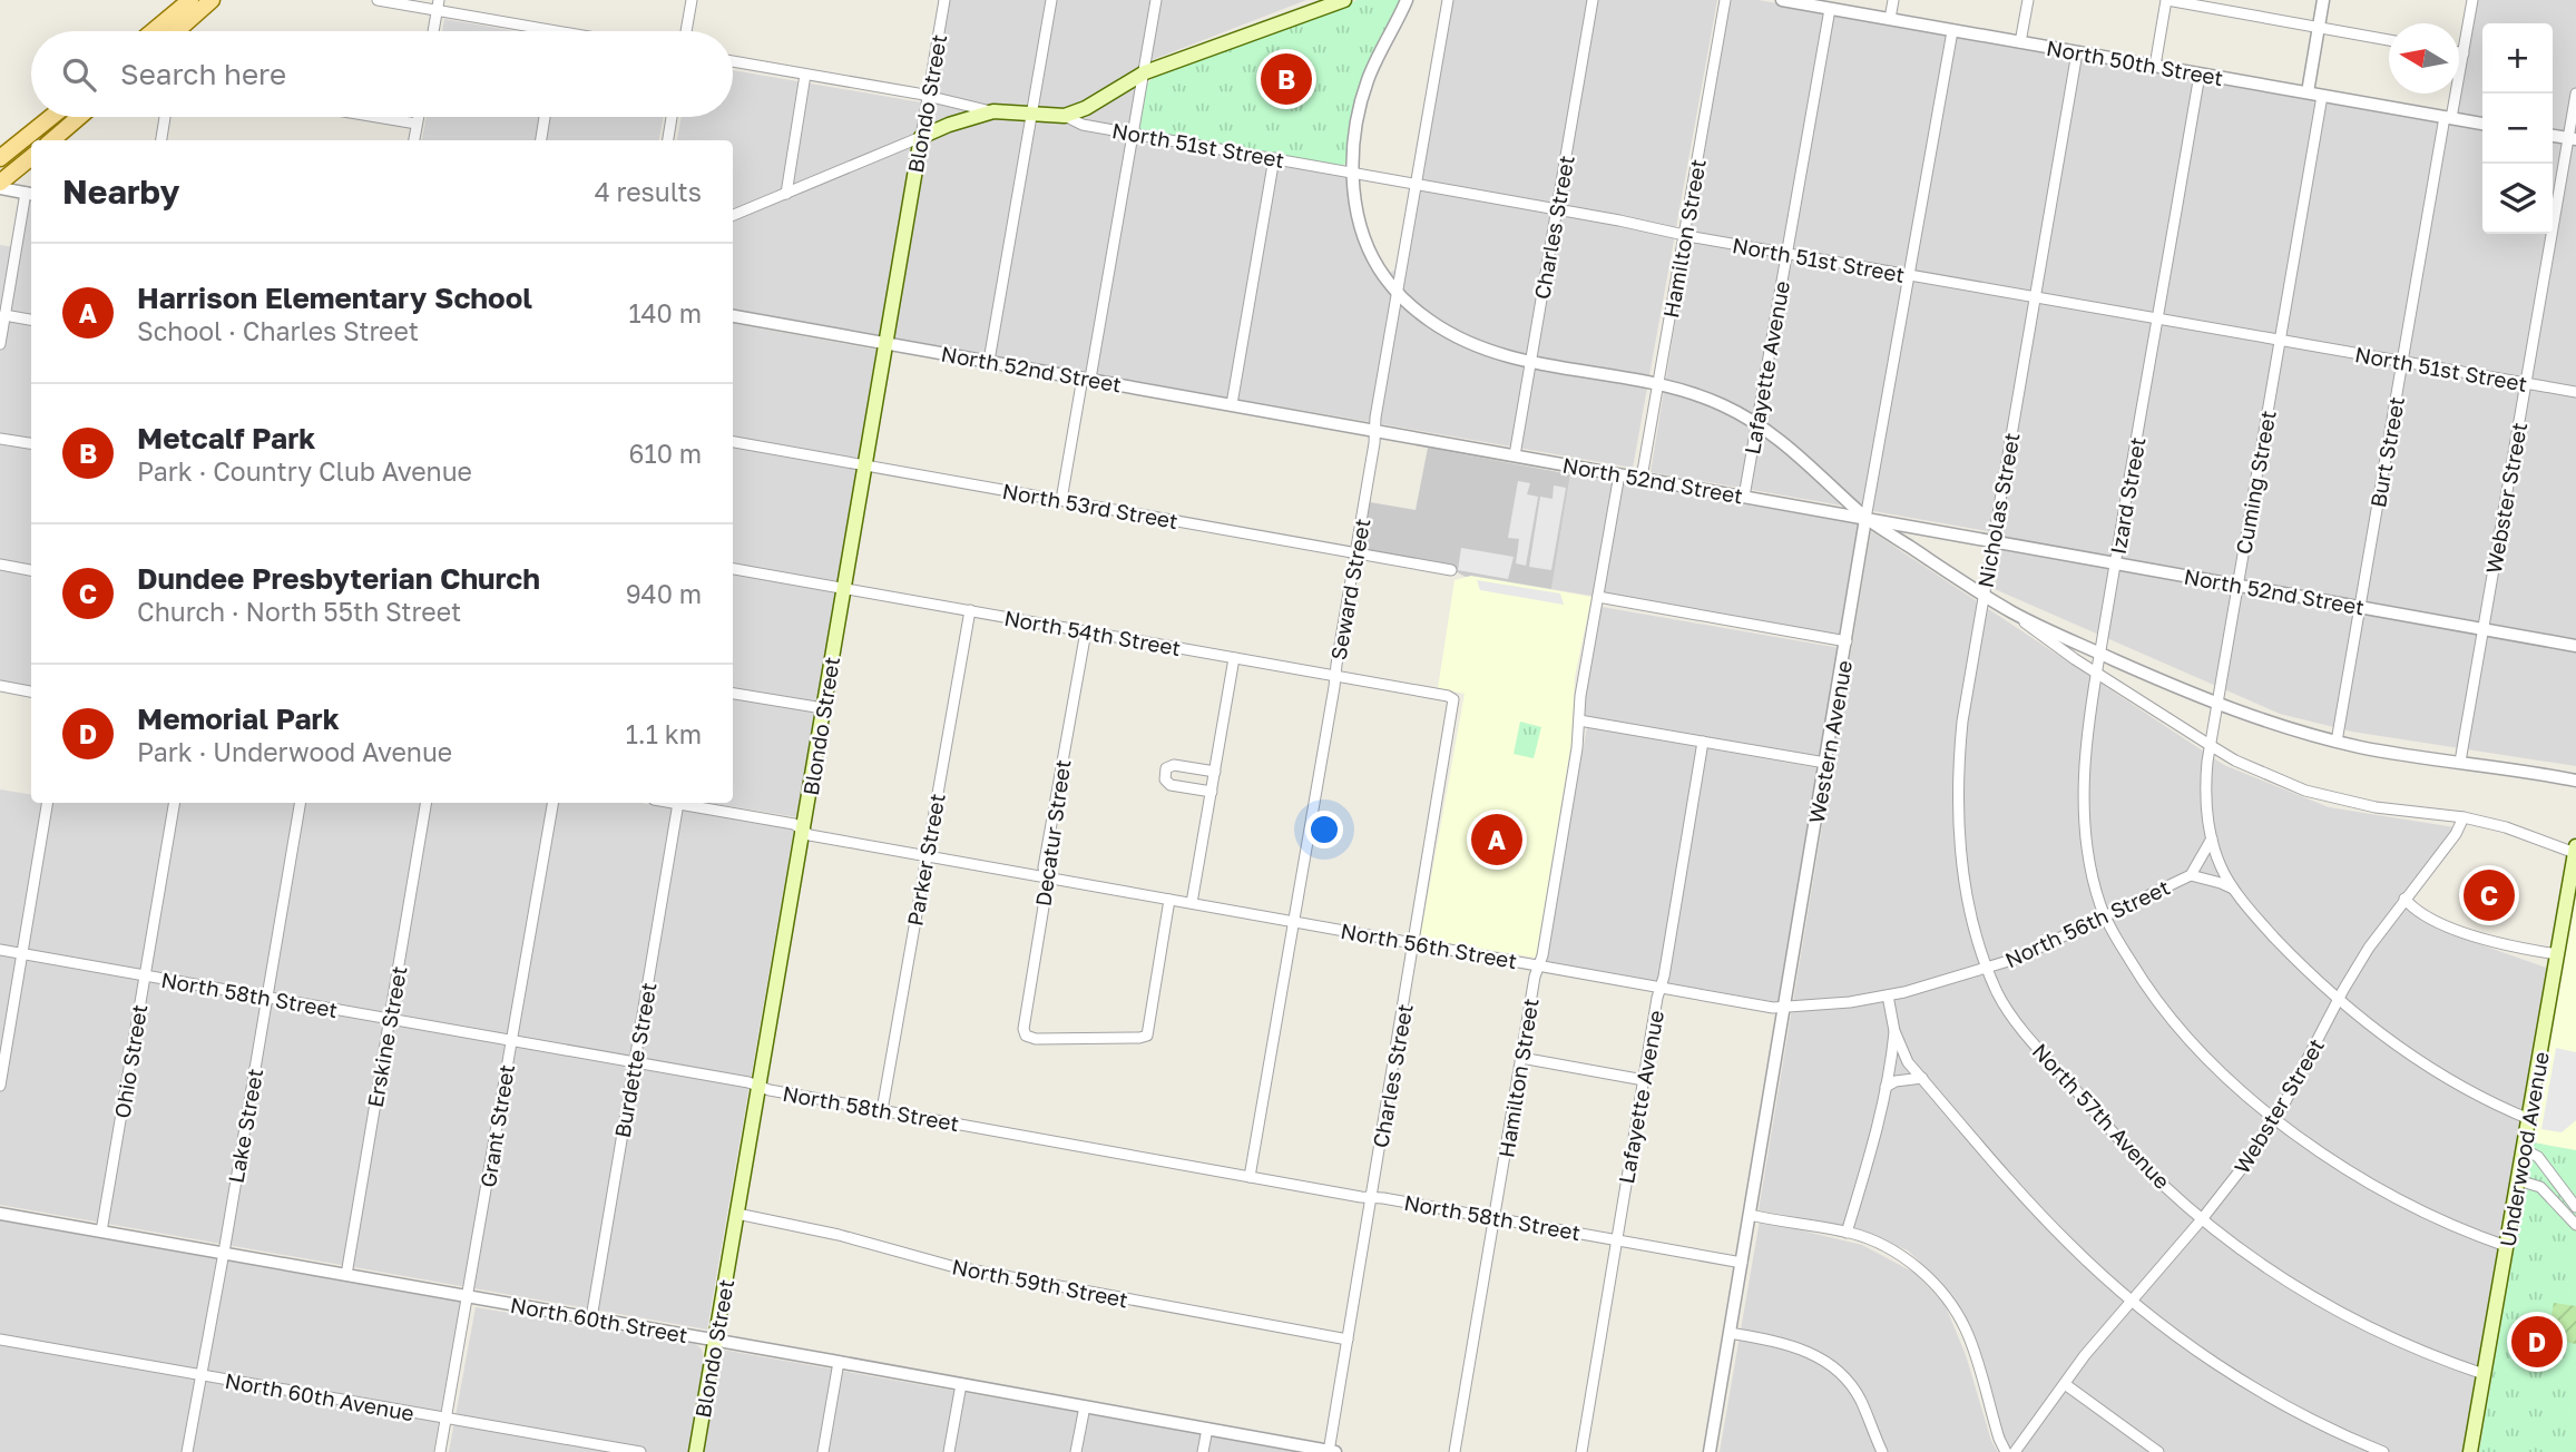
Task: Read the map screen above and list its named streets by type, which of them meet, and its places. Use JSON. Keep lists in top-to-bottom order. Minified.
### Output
{"streets":{"main road":["Blondo Street","Underwood Avenue"],"street":["North 50th Street","North 51st Street","Charles Street","Hamilton Street","Lafayette Avenue","North 52nd Street","Burt Street","Cuming Street","Izard Street","Webster Street","North 53rd Street","Nicholas Street","Seward Street","North 54th Street","Western Avenue","Decatur Street","Parker Street","North 56th Street","North 58th Street","Erskine Street","Burdette Street","Ohio Street","North 57th Avenue","Lake Street","Grant Street","North 59th Street","North 60th Street","North 60th Avenue"]},"crossings":[["North 50th Street","Lafayette Avenue"],["North 50th Street","Burt Street"],["North 50th Street","Cuming Street"],["North 50th Street","Izard Street"],["North 50th Street","Nicholas Street"],["North 50th Street","Western Avenue"],["Blondo Street","North 52nd Street"],["Blondo Street","North 53rd Street"],["Blondo Street","North 54th Street"],["Blondo Street","North 56th Street"],["Blondo Street","North 58th Street"],["Blondo Street","North 59th Street"],["Blondo Street","North 60th Street"],["North 51st Street","Charles Street"],["North 51st Street","Hamilton Street"],["North 51st Street","Lafayette Avenue"],["North 51st Street","Burt Street"],["North 51st Street","Cuming Street"],["North 51st Street","Izard Street"],["North 51st Street","Webster Street"],["North 51st Street","Nicholas Street"],["North 51st Street","Seward Street"],["North 51st Street","Western Avenue"],["Charles Street","North 52nd Street"],["Charles Street","North 54th Street"],["Charles Street","North 56th Street"],["Charles Street","North 58th Street"],["Charles Street","North 59th Street"],["Charles Street","North 60th Street"],["Hamilton Street","North 52nd Street"],["Hamilton Street","North 56th Street"],["Hamilton Street","North 58th Street"],["Lafayette Avenue","North 52nd Street"],["Lafayette Avenue","North 56th Street"],["Lafayette Avenue","North 58th Street"],["North 52nd Street","Burt Street"],["North 52nd Street","Cuming Street"],["North 52nd Street","Izard Street"],["North 52nd Street","Webster Street"],["North 52nd Street","Nicholas Street"],["North 52nd Street","Seward Street"],["North 52nd Street","Western Avenue"],["Cuming Street","North 56th Street"],["Izard Street","Webster Street"],["Izard Street","North 56th Street"],["Izard Street","Underwood Avenue"],["Webster Street","North 57th Avenue"],["North 53rd Street","Seward Street"],["Nicholas Street","North 56th Street"],["Nicholas Street","North 57th Avenue"],["Seward Street","North 54th Street"],["Seward Street","North 56th Street"],["Seward Street","North 58th Street"],["North 54th Street","Decatur Street"],["North 54th Street","Parker Street"],["Western Avenue","North 56th Street"],["Western Avenue","North 58th Street"],["Decatur Street","North 56th Street"],["Parker Street","North 56th Street"],["Parker Street","North 58th Street"],["North 56th Street","Burdette Street"],["North 56th Street","North 57th Avenue"],["North 58th Street","Erskine Street"],["North 58th Street","Burdette Street"],["North 58th Street","Ohio Street"],["North 58th Street","Lake Street"],["North 58th Street","Grant Street"],["Erskine Street","North 60th Street"],["Burdette Street","North 60th Street"],["Ohio Street","North 60th Street"],["North 57th Avenue","Underwood Avenue"],["Lake Street","North 60th Street"],["Lake Street","North 60th Avenue"],["Grant Street","North 60th Street"],["Grant Street","North 60th Avenue"]],"north":"left","page":{"map_buttons":["+","−"],"search":"Search here","pins":["B","A","C","D"],"heading":["Nearby","4 results"],"list":[{"mark":"A","name":"Harrison Elementary School","note":"School · Charles Street","value":"140 m"},{"mark":"B","name":"Metcalf Park","note":"Park · Country Club Avenue","value":"610 m"},{"mark":"C","name":"Dundee Presbyterian Church","note":"Church · North 55th Street","value":"940 m"},{"mark":"D","name":"Memorial Park","note":"Park · Underwood Avenue","value":"1.1 km"}]}}
